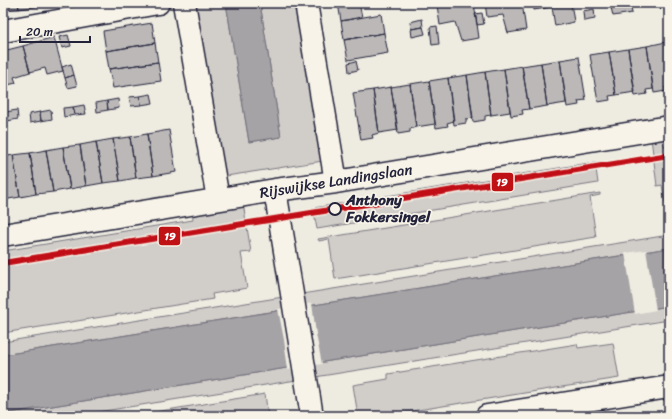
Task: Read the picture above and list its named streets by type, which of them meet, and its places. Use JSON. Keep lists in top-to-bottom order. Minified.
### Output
{"streets":{"street":["Rijswijkse Landingslaan"]},"places":["Anthony Fokkersingel"],"lines":["transit line 19"],"scale_bar":"20 m"}
